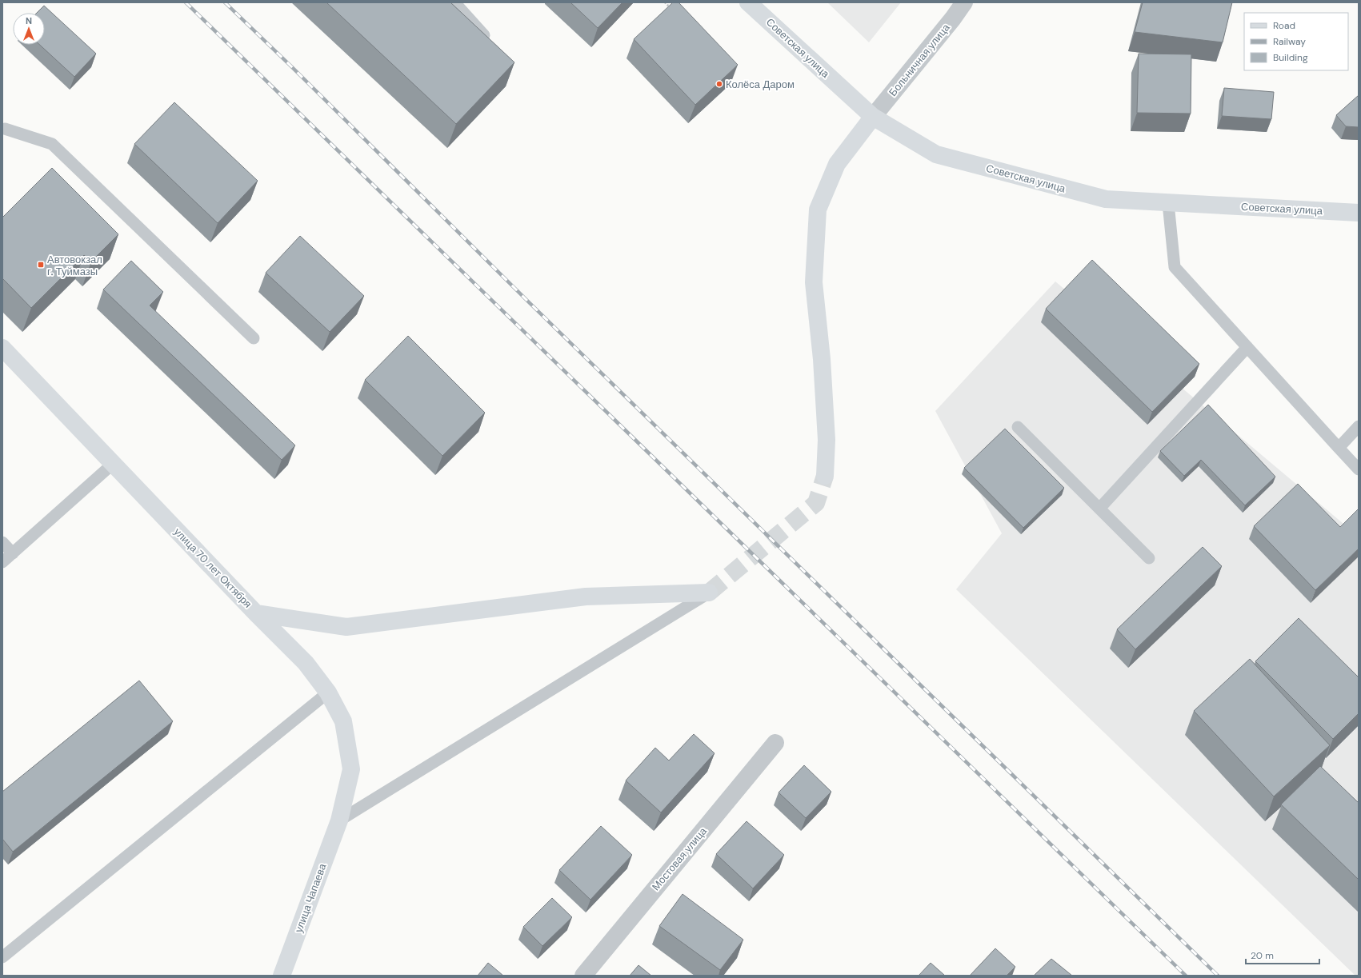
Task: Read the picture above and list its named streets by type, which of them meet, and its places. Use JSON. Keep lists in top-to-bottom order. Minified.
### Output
{"streets":{"main road":["Советская улица","улица 70 лет Октября","улица Чапаева"],"street":["Больничная улица","Мостовая улица"]},"crossings":[["Советская улица","Больничная улица"],["улица 70 лет Октября","улица Чапаева"]],"places":{"other":["Колёса Даром"],"transit":["Автовокзал г. Туймазы"]},"legend":["Road","Railway","Building"],"scale_bar":"20 m","north":"top"}
